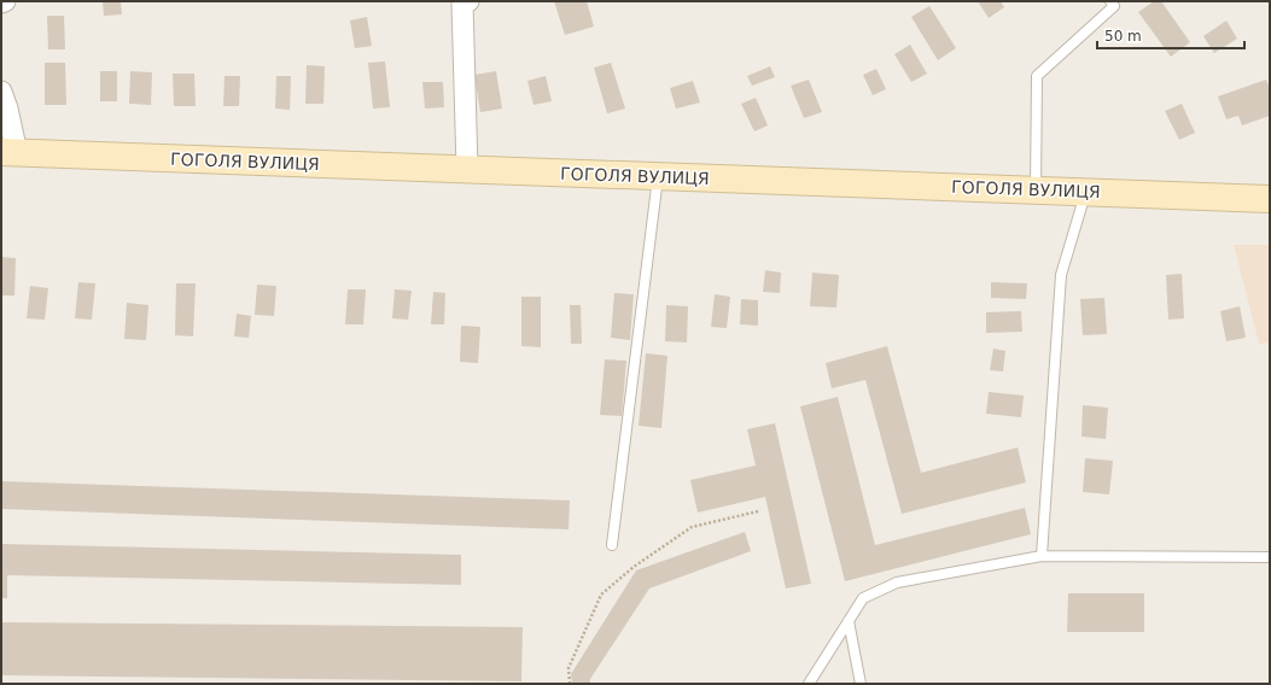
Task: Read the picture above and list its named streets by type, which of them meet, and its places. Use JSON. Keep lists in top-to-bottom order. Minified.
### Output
{"streets":{"main road":["ГОГОЛЯ ВУЛИЦЯ"]},"scale_bar":"50 m"}
